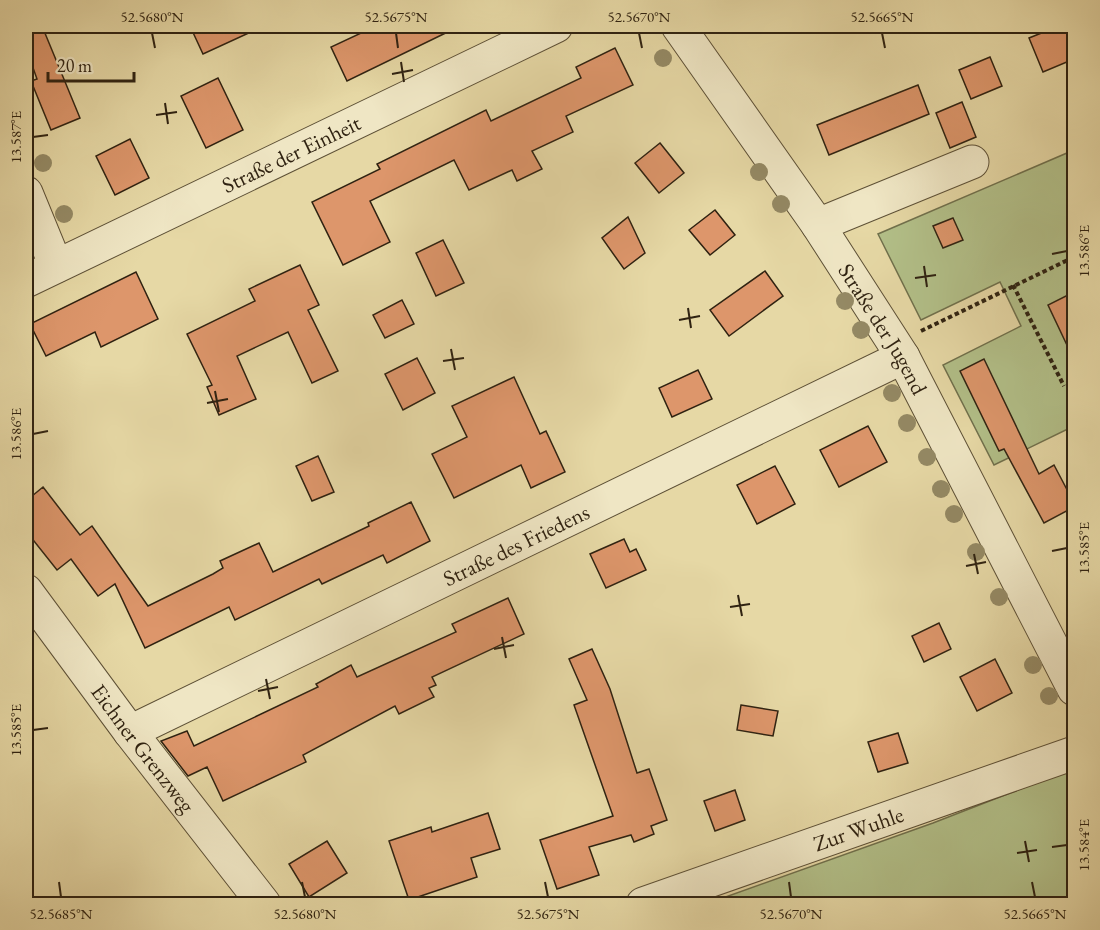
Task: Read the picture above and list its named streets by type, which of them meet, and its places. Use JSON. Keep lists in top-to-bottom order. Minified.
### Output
{"streets":{"street":["Straße der Einheit","Straße der Jugend","Straße des Friedens","Eichner Grenzweg","Zur Wuhle"]},"crossings":[["Straße der Jugend","Straße des Friedens"],["Straße des Friedens","Eichner Grenzweg"]],"scale_bar":"20 m","coordinates":["52.5680°N","52.5675°N","52.5670°N","52.5665°N","13.587°E","13.586°E","13.585°E","13.584°E","52.5685°N"]}
